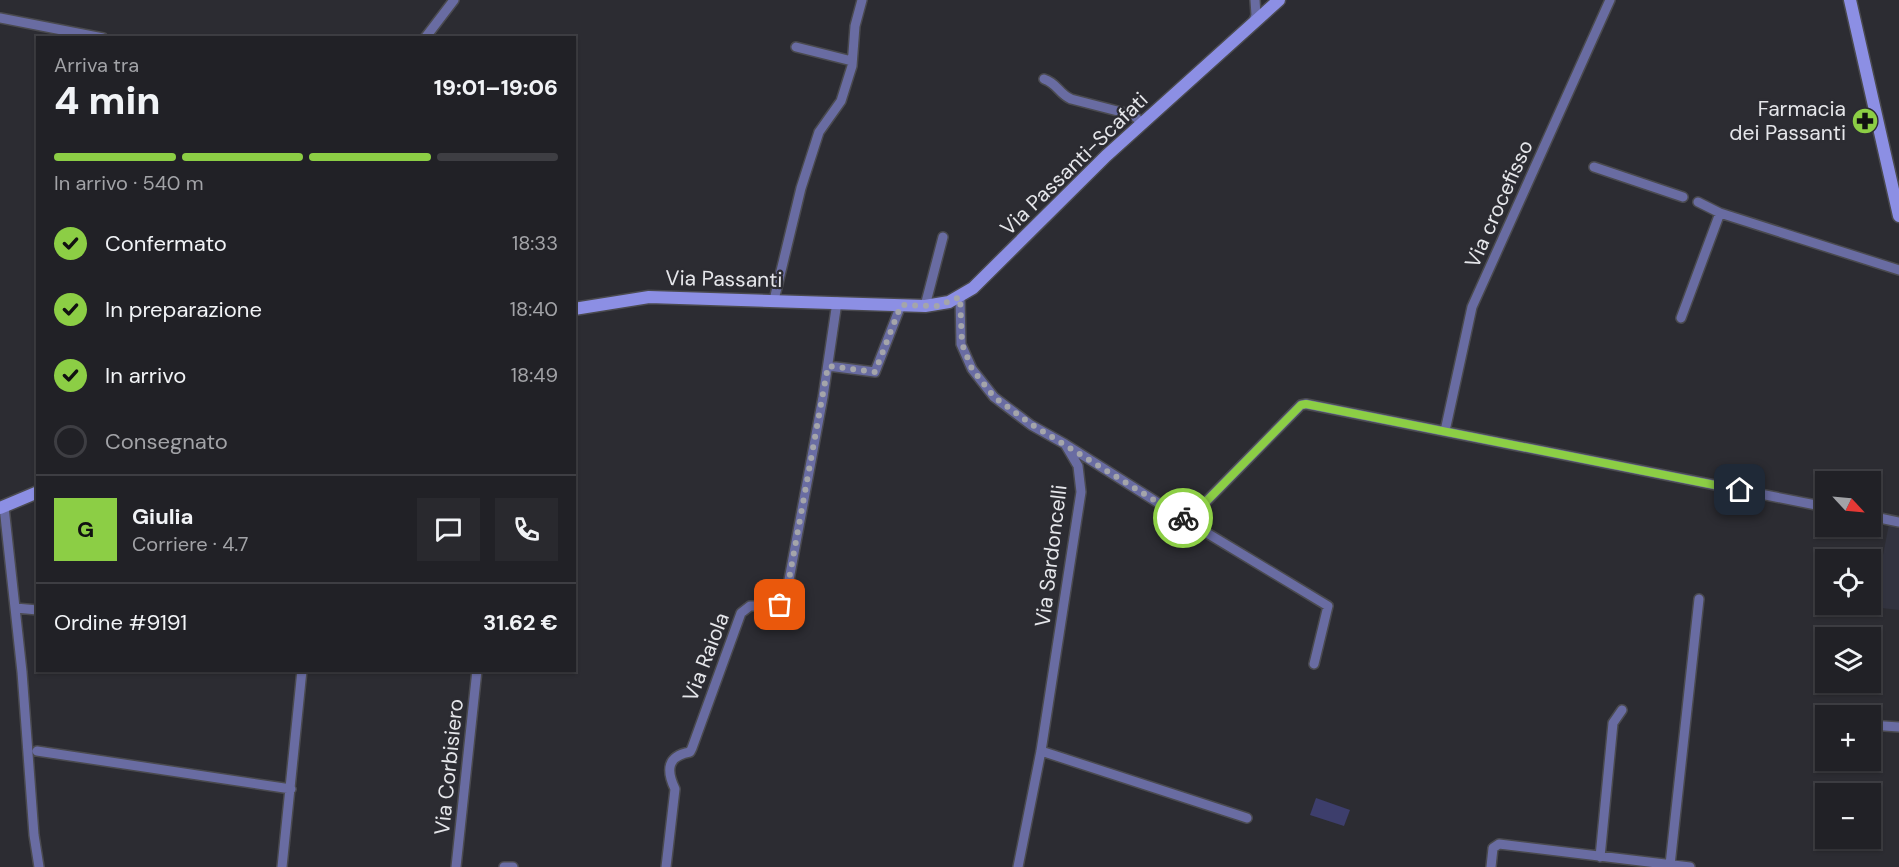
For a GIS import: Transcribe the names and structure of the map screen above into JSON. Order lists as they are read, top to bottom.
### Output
{
  "streets": {
    "street": [
      "Via Passanti-Scafati",
      "Via crocefisso",
      "Via Passanti",
      "Via Sardoncelli",
      "Via Raiola",
      "Via Corbisiero"
    ]
  },
  "crossings": [
    ["Via Passanti-Scafati", "Via Passanti"],
    ["Via Passanti", "Via Raiola"]
  ],
  "places": {
    "pharmacy": ["Farmacia dei Passanti"]
  },
  "north": "bottom right",
  "page": {
    "heading": ["4 min", "Arriva tra", "19:01–19:06"],
    "panel": [
      "Giulia",
      "Corriere · 4.7",
      "Ordine #9191",
      "31.62 €"
    ],
    "bar": "In arrivo · 540 m",
    "list": [
      ["Confermato", "18:33"],
      ["In preparazione", "18:40"],
      ["In arrivo", "18:49"],
      "Consegnato"
    ],
    "map_buttons": ["+", "−"],
    "round": "G"
  }
}
